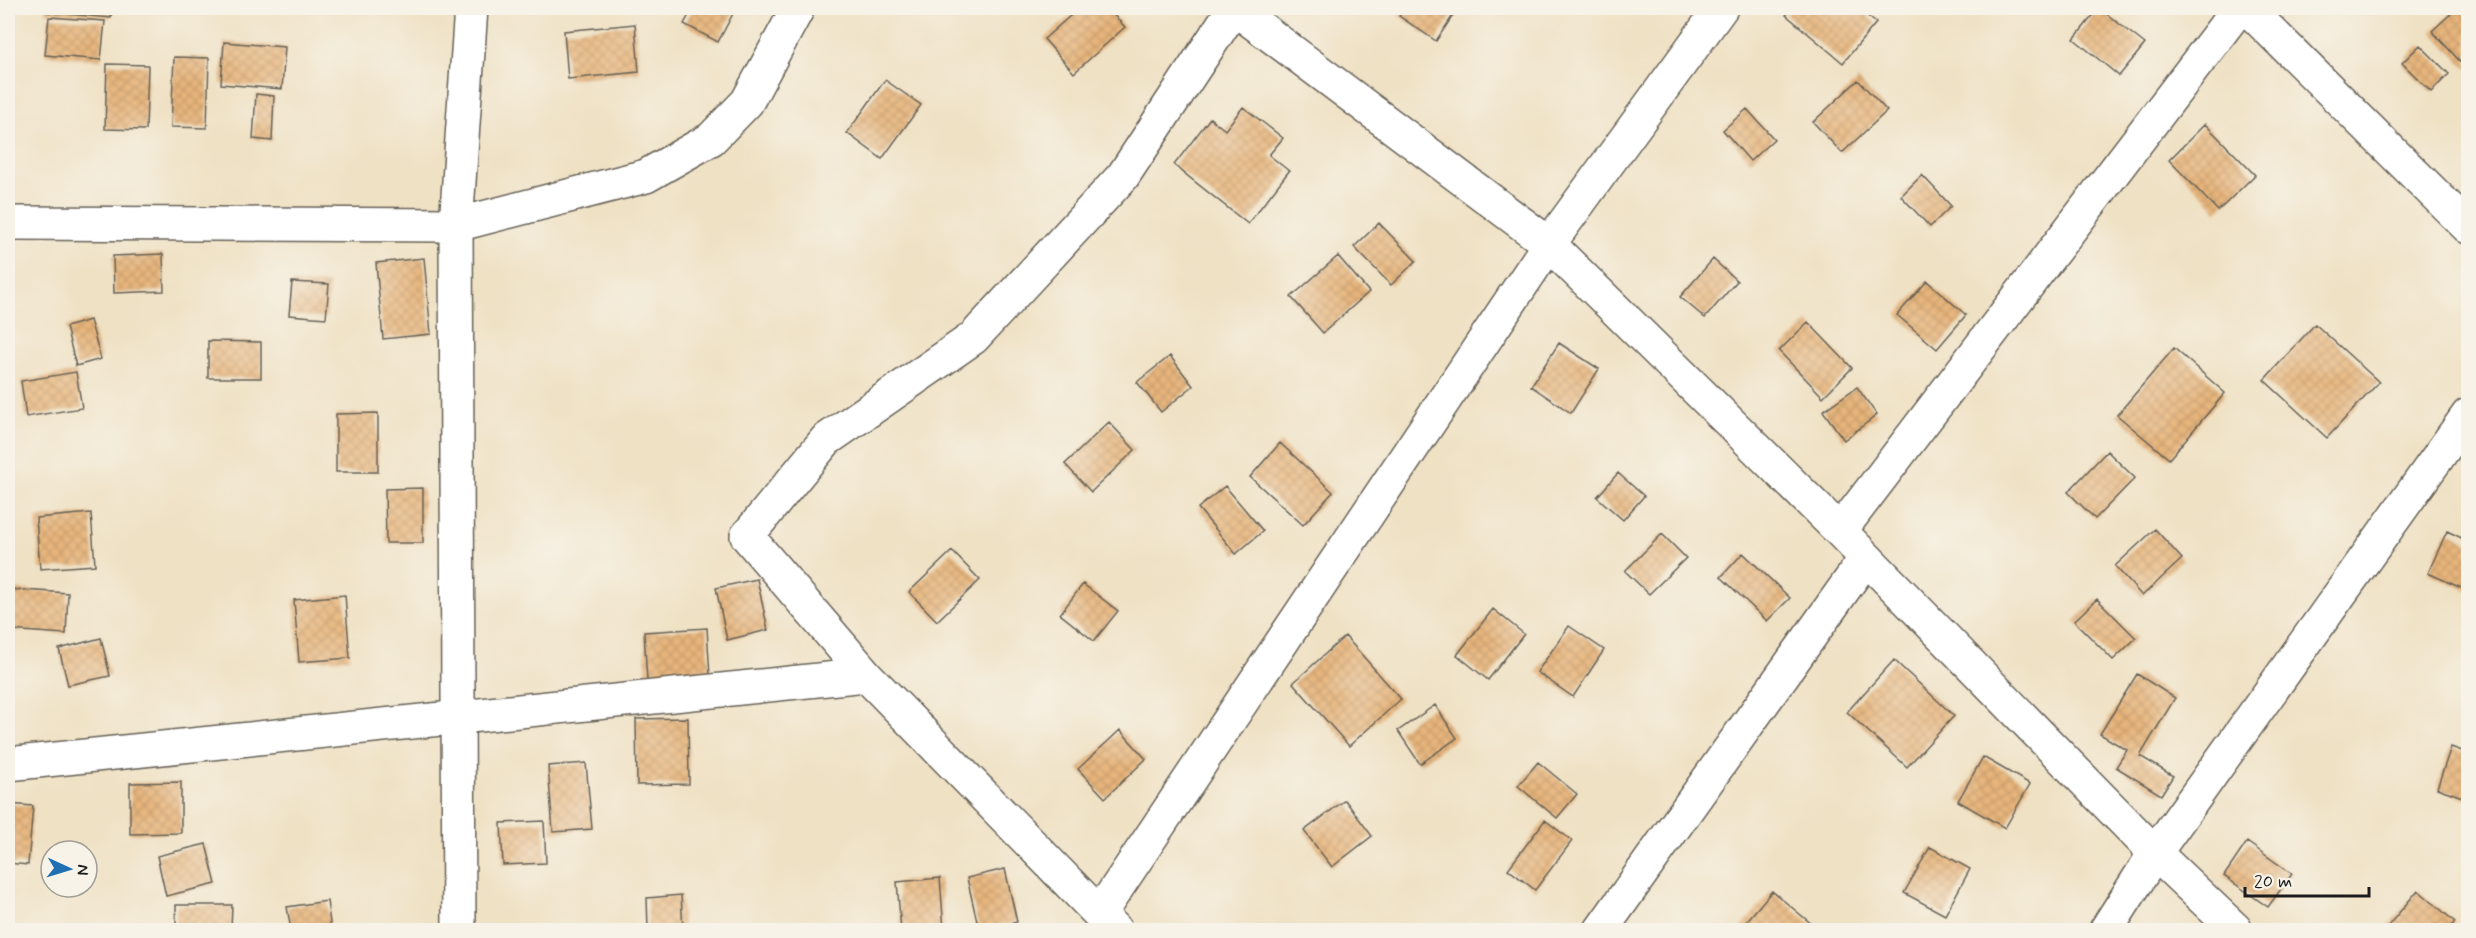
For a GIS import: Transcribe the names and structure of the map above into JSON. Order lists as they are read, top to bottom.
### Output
{
  "scale_bar": "20 m",
  "north": "right"
}
